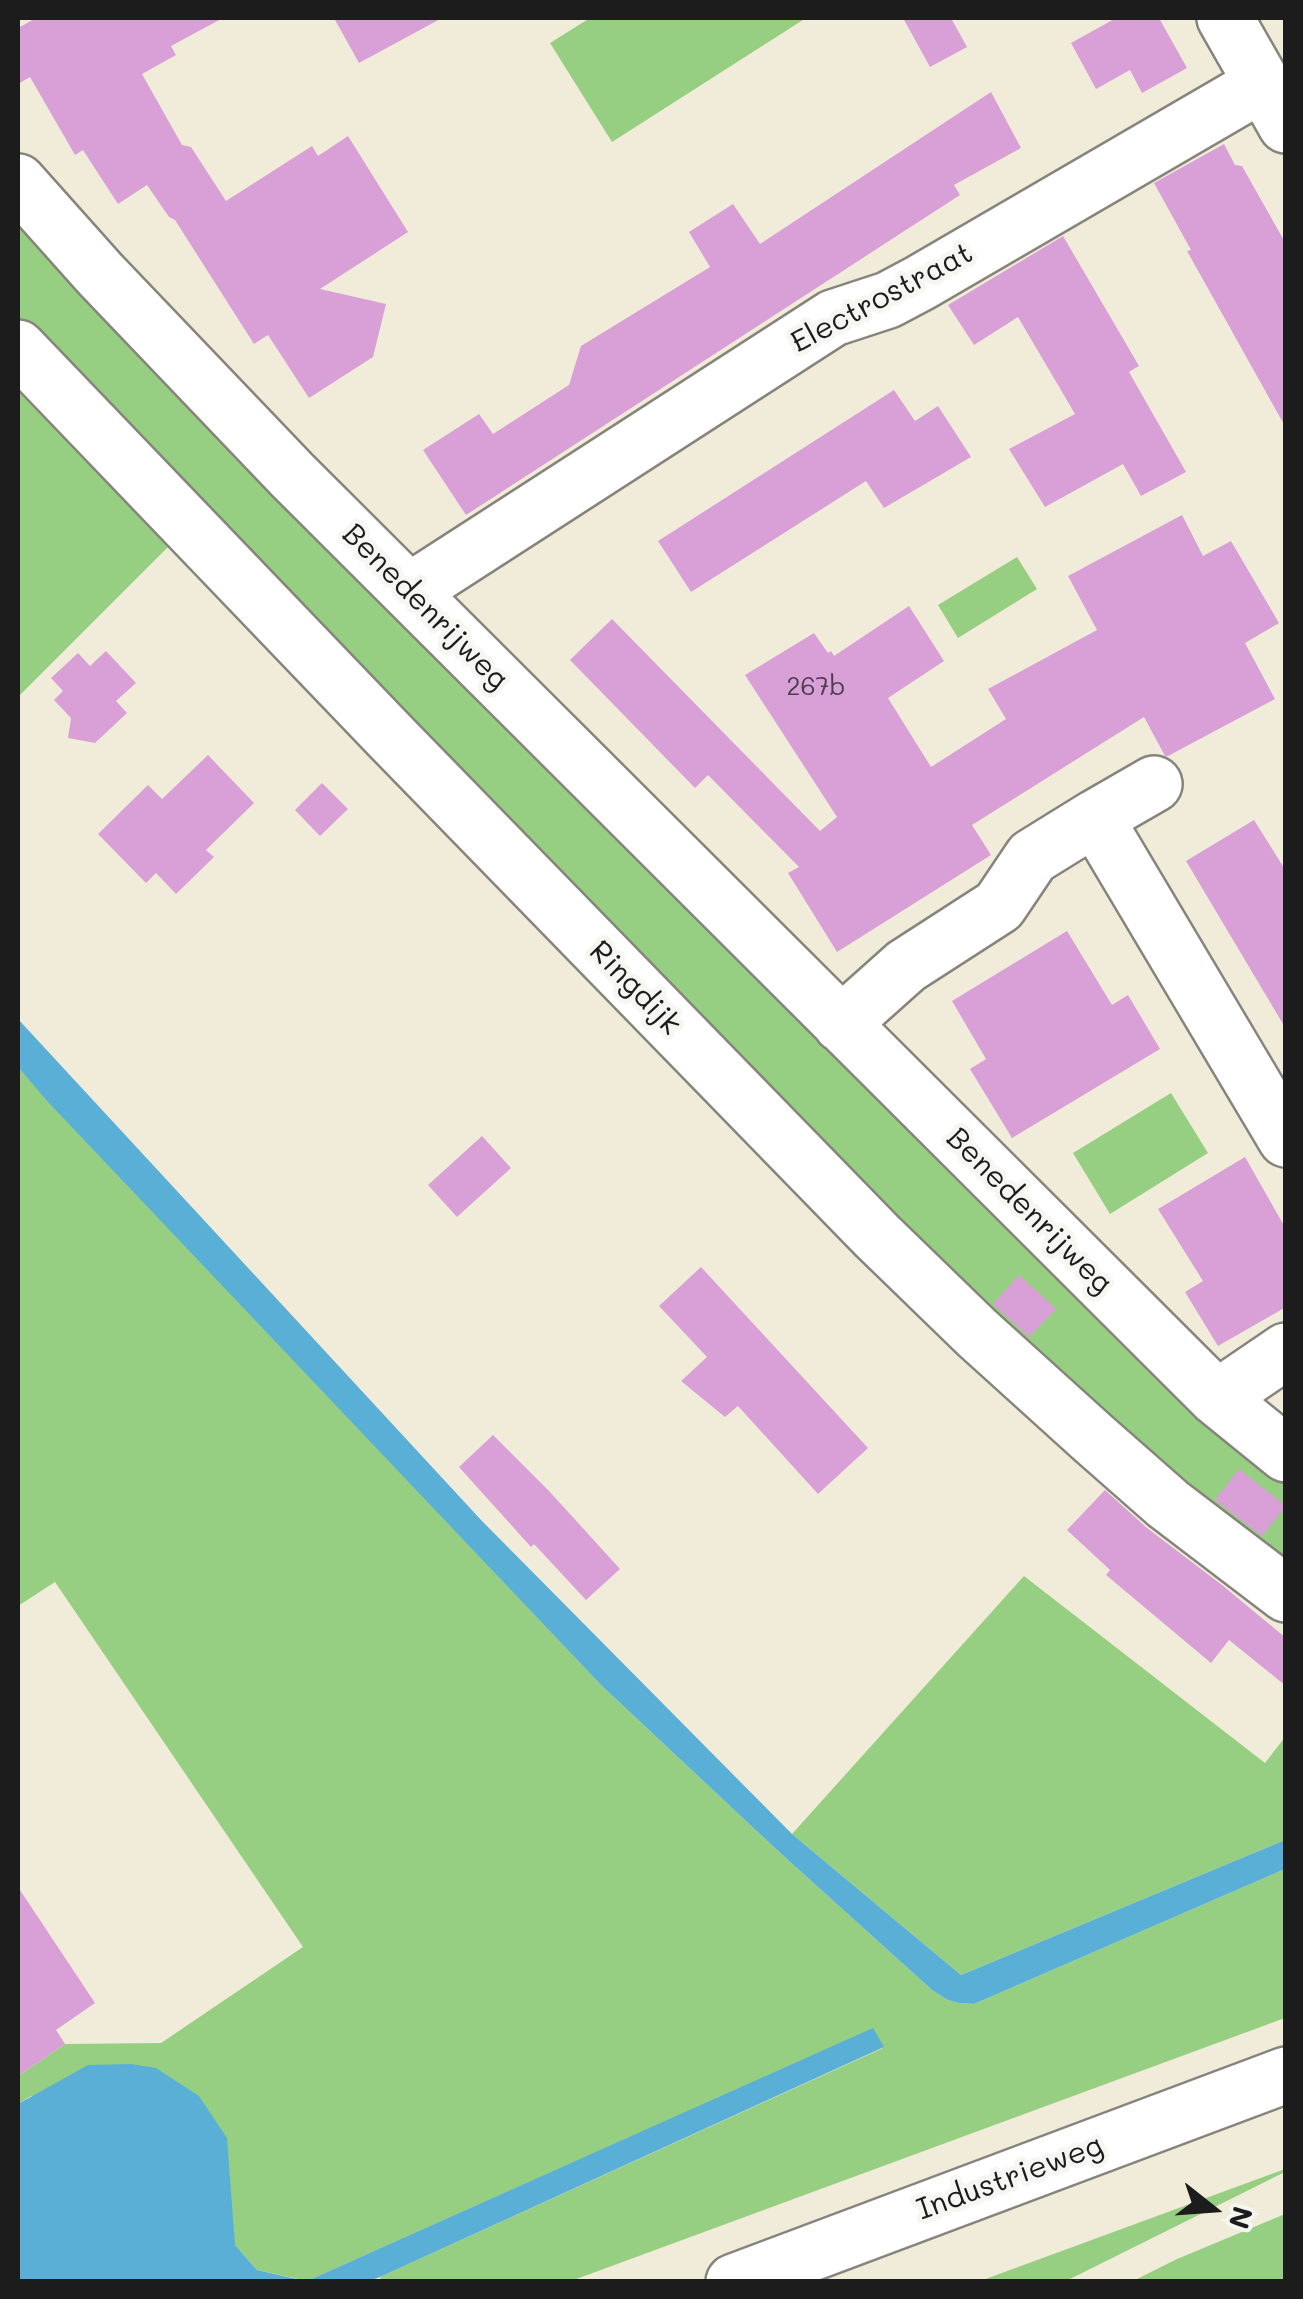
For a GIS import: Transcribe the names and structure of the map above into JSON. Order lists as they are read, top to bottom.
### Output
{
  "streets": {
    "street": [
      "Electrostraat",
      "Benedenrijweg",
      "Ringdijk",
      "Industrieweg"
    ]
  },
  "crossings": [
    ["Electrostraat", "Benedenrijweg"]
  ],
  "house_numbers": ["267b"],
  "north": "right"
}
